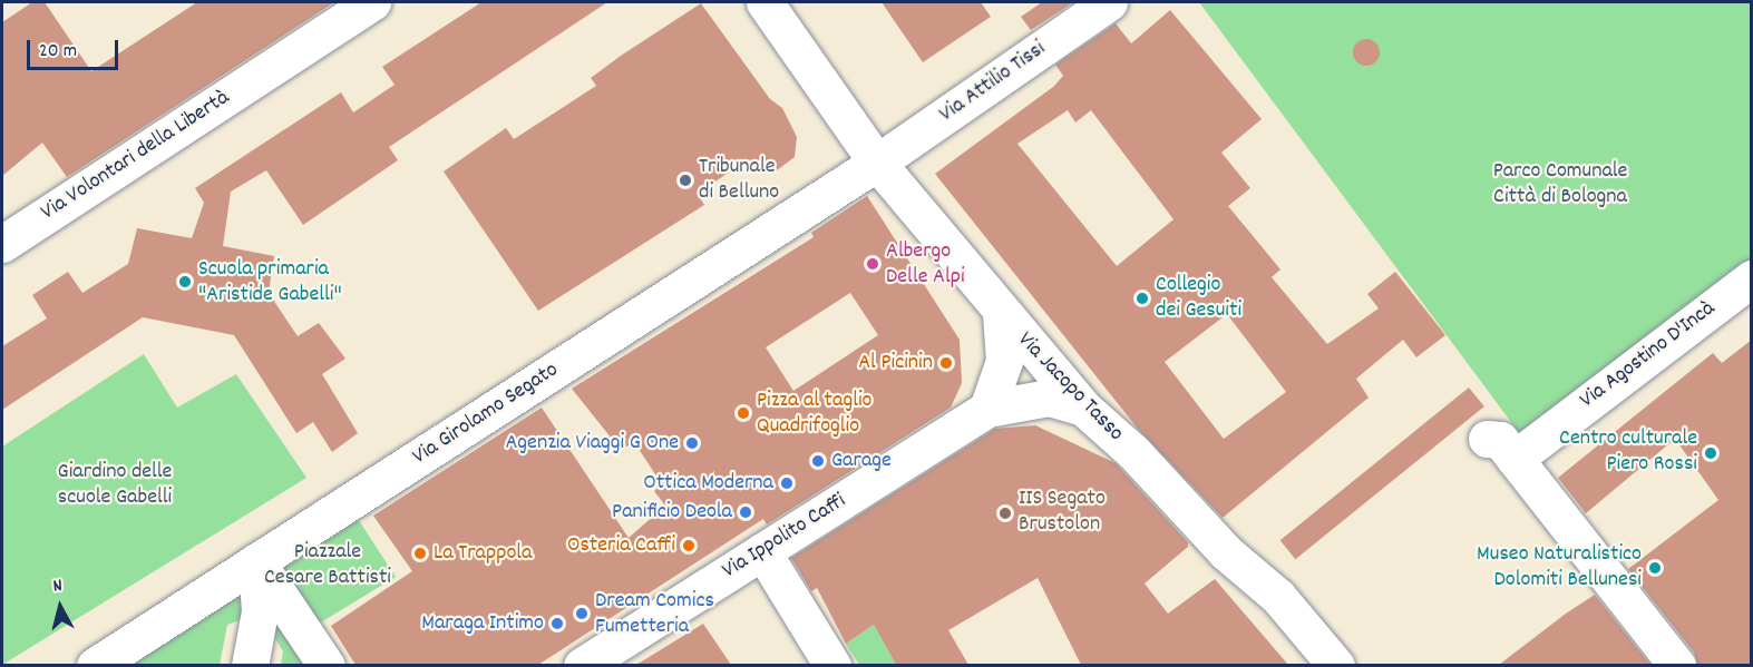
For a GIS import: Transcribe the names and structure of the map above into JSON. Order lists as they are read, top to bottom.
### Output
{
  "streets": {
    "street": [
      "Via Attilio Tissi",
      "Via Volontari della Libertà",
      "Via Agostino D'Incà",
      "Via Jacopo Tasso",
      "Via Girolamo Segato",
      "Via Ippolito Caffi"
    ]
  },
  "crossings": [
    ["Via Attilio Tissi", "Via Jacopo Tasso"],
    ["Via Attilio Tissi", "Via Girolamo Segato"],
    ["Via Jacopo Tasso", "Via Girolamo Segato"],
    ["Via Jacopo Tasso", "Via Ippolito Caffi"]
  ],
  "parks": ["Parco Comunale Città di Bologna", "Giardino delle scuole Gabelli", "Piazzale Cesare Battisti"],
  "places": [
    "Tribunale di Belluno",
    "Albergo Delle Alpi",
    "Scuola primaria \"Aristide Gabelli\"",
    "Collegio dei Gesuiti",
    "Al Picinin",
    "Pizza al taglio Quadrifoglio",
    "Agenzia Viaggi G One",
    "Centro culturale Piero Rossi",
    "Garage",
    "Ottica Moderna",
    "Panificio Deola",
    "IIS Segato Brustolon",
    "Osteria Caffi",
    "La Trappola",
    "Museo Naturalistico Dolomiti Bellunesi",
    "Dream Comics Fumetteria",
    "Maraga Intimo"
  ],
  "scale_bar": "20 m",
  "north": "top"
}
